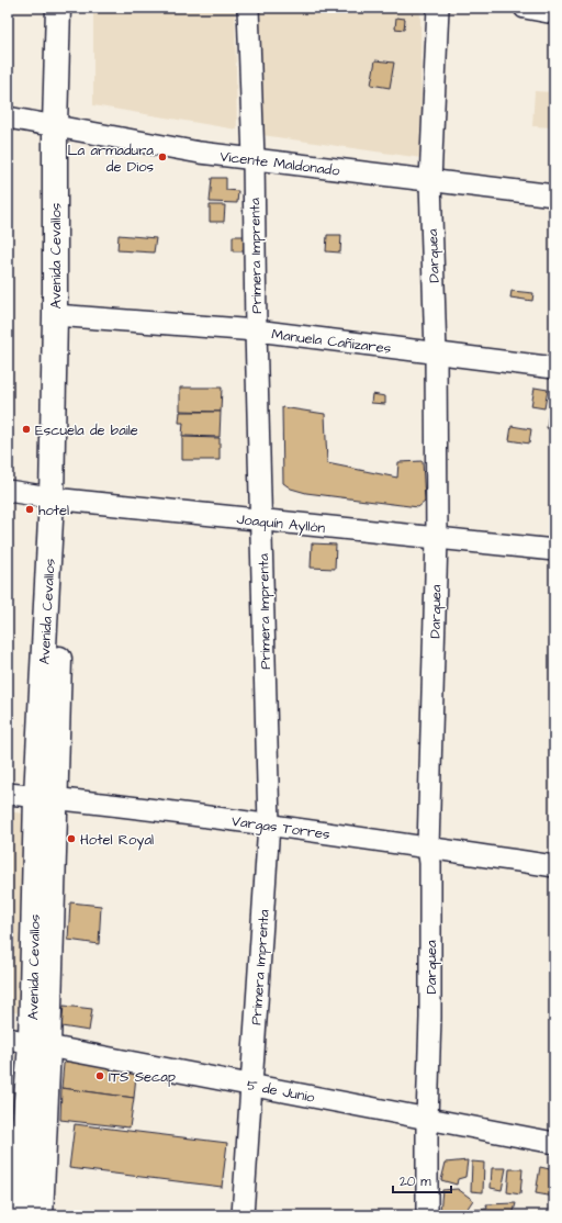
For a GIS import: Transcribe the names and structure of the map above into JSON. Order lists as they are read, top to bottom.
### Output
{
  "streets": {
    "main road": ["Avenida Cevallos"],
    "street": [
      "Vicente Maldonado",
      "Primera Imprenta",
      "Darquea",
      "Manuela Cañizares",
      "Joaquín Ayllón",
      "Vargas Torres",
      "5 de Junio"
    ]
  },
  "crossings": [
    ["Vicente Maldonado", "Avenida Cevallos"],
    ["Vicente Maldonado", "Primera Imprenta"],
    ["Vicente Maldonado", "Darquea"],
    ["Avenida Cevallos", "Manuela Cañizares"],
    ["Avenida Cevallos", "Joaquín Ayllón"],
    ["Avenida Cevallos", "Vargas Torres"],
    ["Avenida Cevallos", "5 de Junio"],
    ["Primera Imprenta", "Manuela Cañizares"],
    ["Primera Imprenta", "Joaquín Ayllón"],
    ["Primera Imprenta", "Vargas Torres"],
    ["Primera Imprenta", "5 de Junio"],
    ["Darquea", "Manuela Cañizares"],
    ["Darquea", "Joaquín Ayllón"],
    ["Darquea", "Vargas Torres"],
    ["Darquea", "5 de Junio"]
  ],
  "places": [
    "La armadura de Dios",
    "Escuela de baile",
    "hotel",
    "Hotel Royal",
    "ITS Secap"
  ],
  "scale_bar": "20 m"
}
